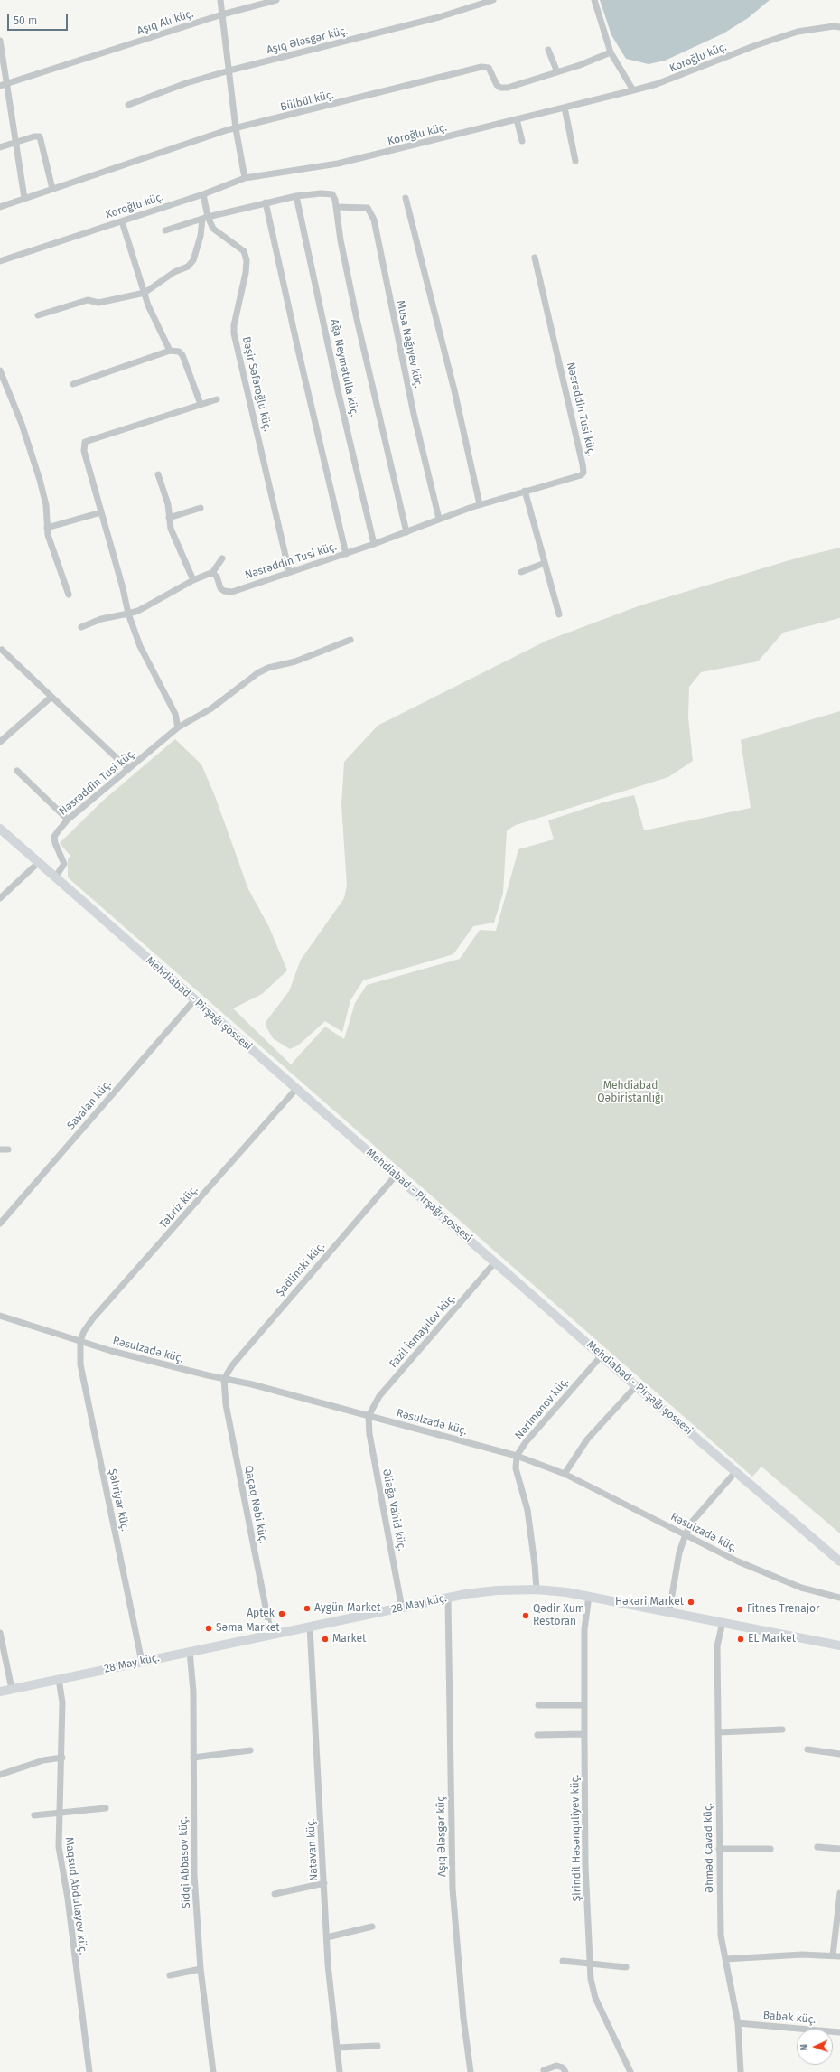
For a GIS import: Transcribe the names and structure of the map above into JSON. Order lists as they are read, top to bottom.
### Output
{
  "streets": {
    "main road": ["Mehdiabad - Pirşağı şossesi", "28 May küç."],
    "street": [
      "Aşıq Alı küç.",
      "Aşıq Ələsgər küç.",
      "Koroğlu küç.",
      "Bülbül küç.",
      "Musa Nağıyev küç.",
      "Ağa Neymətulla küç.",
      "Bəşir Səfəroğlu küç.",
      "Nəsrəddin Tusi küç.",
      "Savalan küç.",
      "Təbriz küç.",
      "Şadlinski küç.",
      "Fazil İsmayılov küç.",
      "Rəsulzadə küç.",
      "Nərimanov küç.",
      "Şəhriyar küç.",
      "Qaçaq Nəbi küç.",
      "Əliağa Vahid küç.",
      "Şirindil Həsənquliyev küç.",
      "Əhməd Cavad küç.",
      "Natəvan küç.",
      "Sidqi Abbasov küç.",
      "Maqsud Abdullayev küç.",
      "Babək küç."
    ]
  },
  "crossings": [
    ["Aşıq Ələsgər küç.", "28 May küç."],
    ["Koroğlu küç.", "Bəşir Səfəroğlu küç."],
    ["Musa Nağıyev küç.", "Nəsrəddin Tusi küç."],
    ["Ağa Neymətulla küç.", "Nəsrəddin Tusi küç."],
    ["Bəşir Səfəroğlu küç.", "Nəsrəddin Tusi küç."],
    ["Nəsrəddin Tusi küç.", "Mehdiabad - Pirşağı şossesi"],
    ["Mehdiabad - Pirşağı şossesi", "Savalan küç."],
    ["Mehdiabad - Pirşağı şossesi", "Təbriz küç."],
    ["Mehdiabad - Pirşağı şossesi", "Şadlinski küç."],
    ["Mehdiabad - Pirşağı şossesi", "Fazil İsmayılov küç."],
    ["Mehdiabad - Pirşağı şossesi", "Nərimanov küç."],
    ["Təbriz küç.", "Rəsulzadə küç."],
    ["Təbriz küç.", "Şəhriyar küç."],
    ["Şadlinski küç.", "Rəsulzadə küç."],
    ["Şadlinski küç.", "Qaçaq Nəbi küç."],
    ["Fazil İsmayılov küç.", "Rəsulzadə küç."],
    ["Fazil İsmayılov küç.", "Əliağa Vahid küç."],
    ["Rəsulzadə küç.", "Nərimanov küç."],
    ["Rəsulzadə küç.", "Şəhriyar küç."],
    ["Rəsulzadə küç.", "Qaçaq Nəbi küç."],
    ["Rəsulzadə küç.", "Əliağa Vahid küç."],
    ["Nərimanov küç.", "28 May küç."],
    ["Şəhriyar küç.", "28 May küç."],
    ["Qaçaq Nəbi küç.", "28 May küç."],
    ["Əliağa Vahid küç.", "28 May küç."],
    ["28 May küç.", "Şirindil Həsənquliyev küç."],
    ["28 May küç.", "Əhməd Cavad küç."],
    ["28 May küç.", "Natəvan küç."],
    ["28 May küç.", "Sidqi Abbasov küç."],
    ["28 May küç.", "Maqsud Abdullayev küç."],
    ["Əhməd Cavad küç.", "Babək küç."]
  ],
  "parks": ["Mehdiabad Qəbiristanlığı"],
  "places": [
    "Həkəri Market",
    "Aygün Market",
    "Fitnes Trenajor",
    "Aptek",
    "Qədir Xum Restoran",
    "Səma Market",
    "Market",
    "EL Market"
  ],
  "scale_bar": "50 m",
  "north": "left"
}
